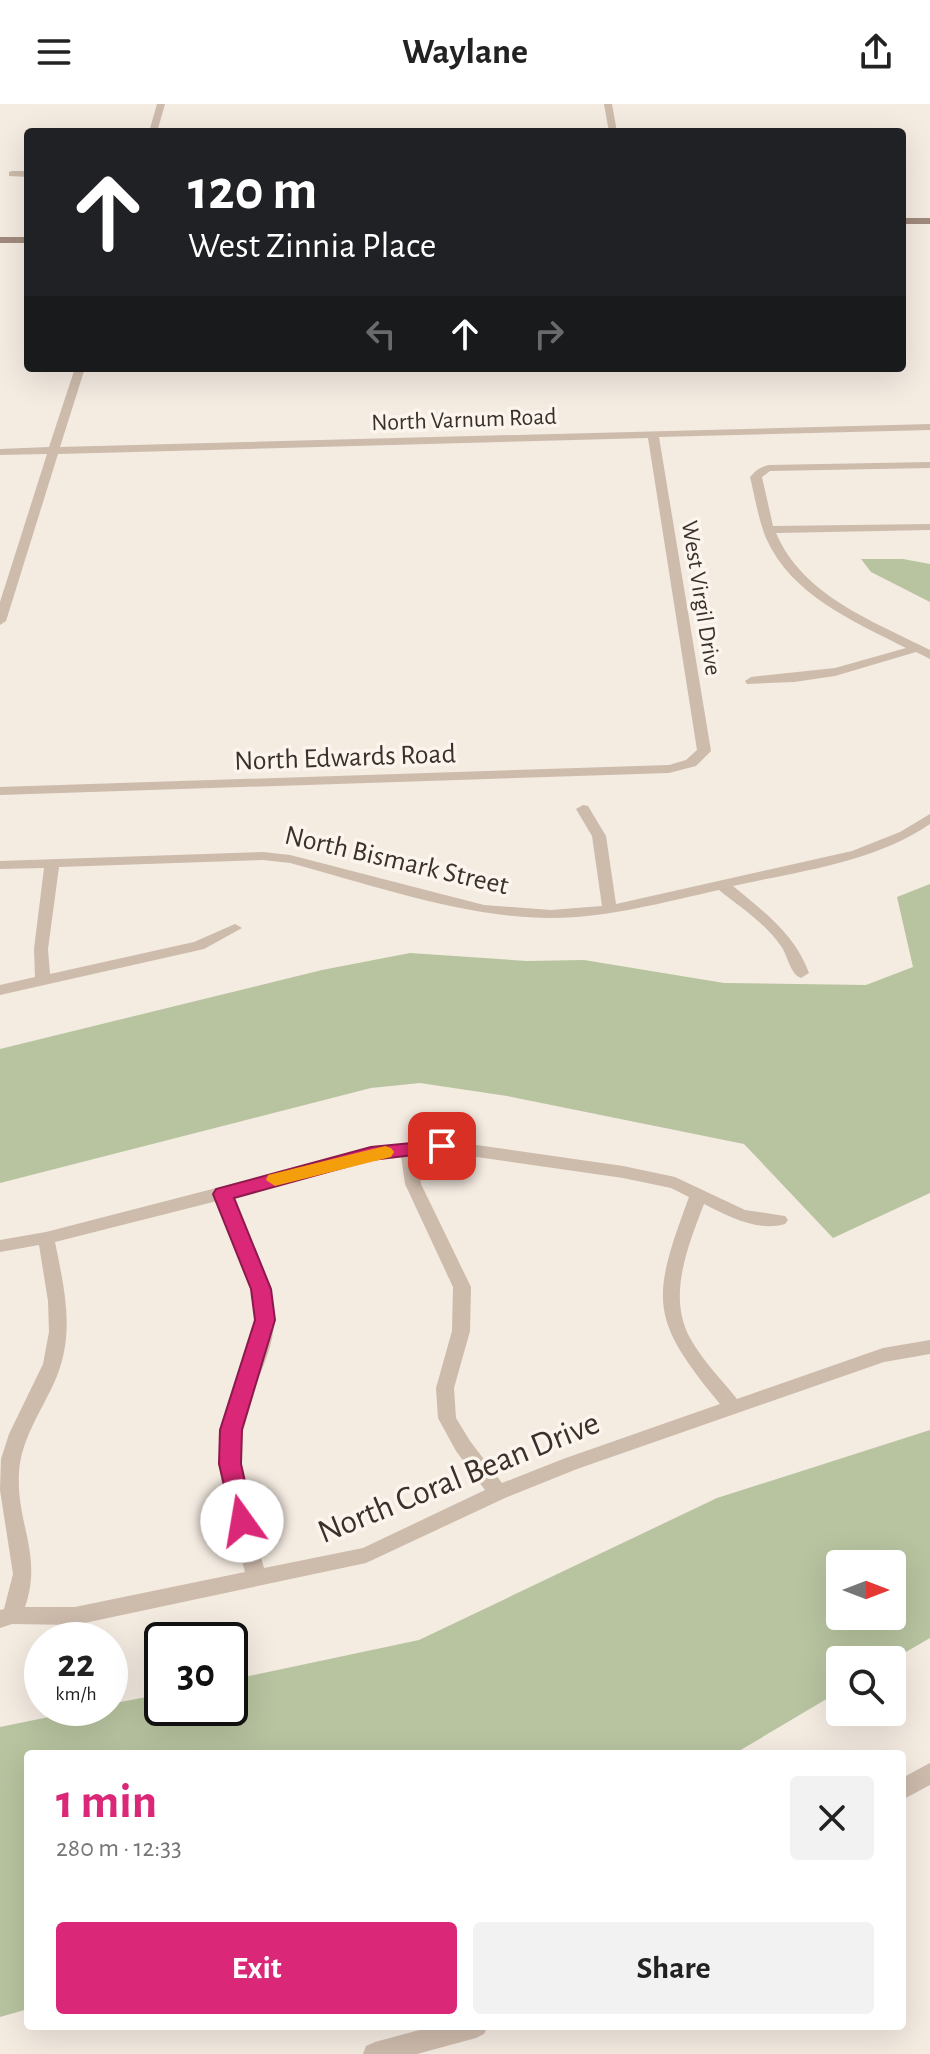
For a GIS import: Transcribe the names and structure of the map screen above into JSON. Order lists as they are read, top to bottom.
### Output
{
  "streets": {
    "street": [
      "North Varnum Road",
      "West Virgil Drive",
      "North Edwards Road",
      "North Bismark Street",
      "North Coral Bean Drive"
    ]
  },
  "crossings": [
    ["North Varnum Road", "West Virgil Drive"],
    ["West Virgil Drive", "North Edwards Road"]
  ],
  "north": "right",
  "page": {
    "header": "Waylane",
    "turn": ["120 m", "West Zinnia Place"],
    "speed": "22 km/h",
    "limit": "30",
    "heading": ["1 min", "280 m · 12:33"],
    "buttons": ["Exit", "Share"]
  }
}
